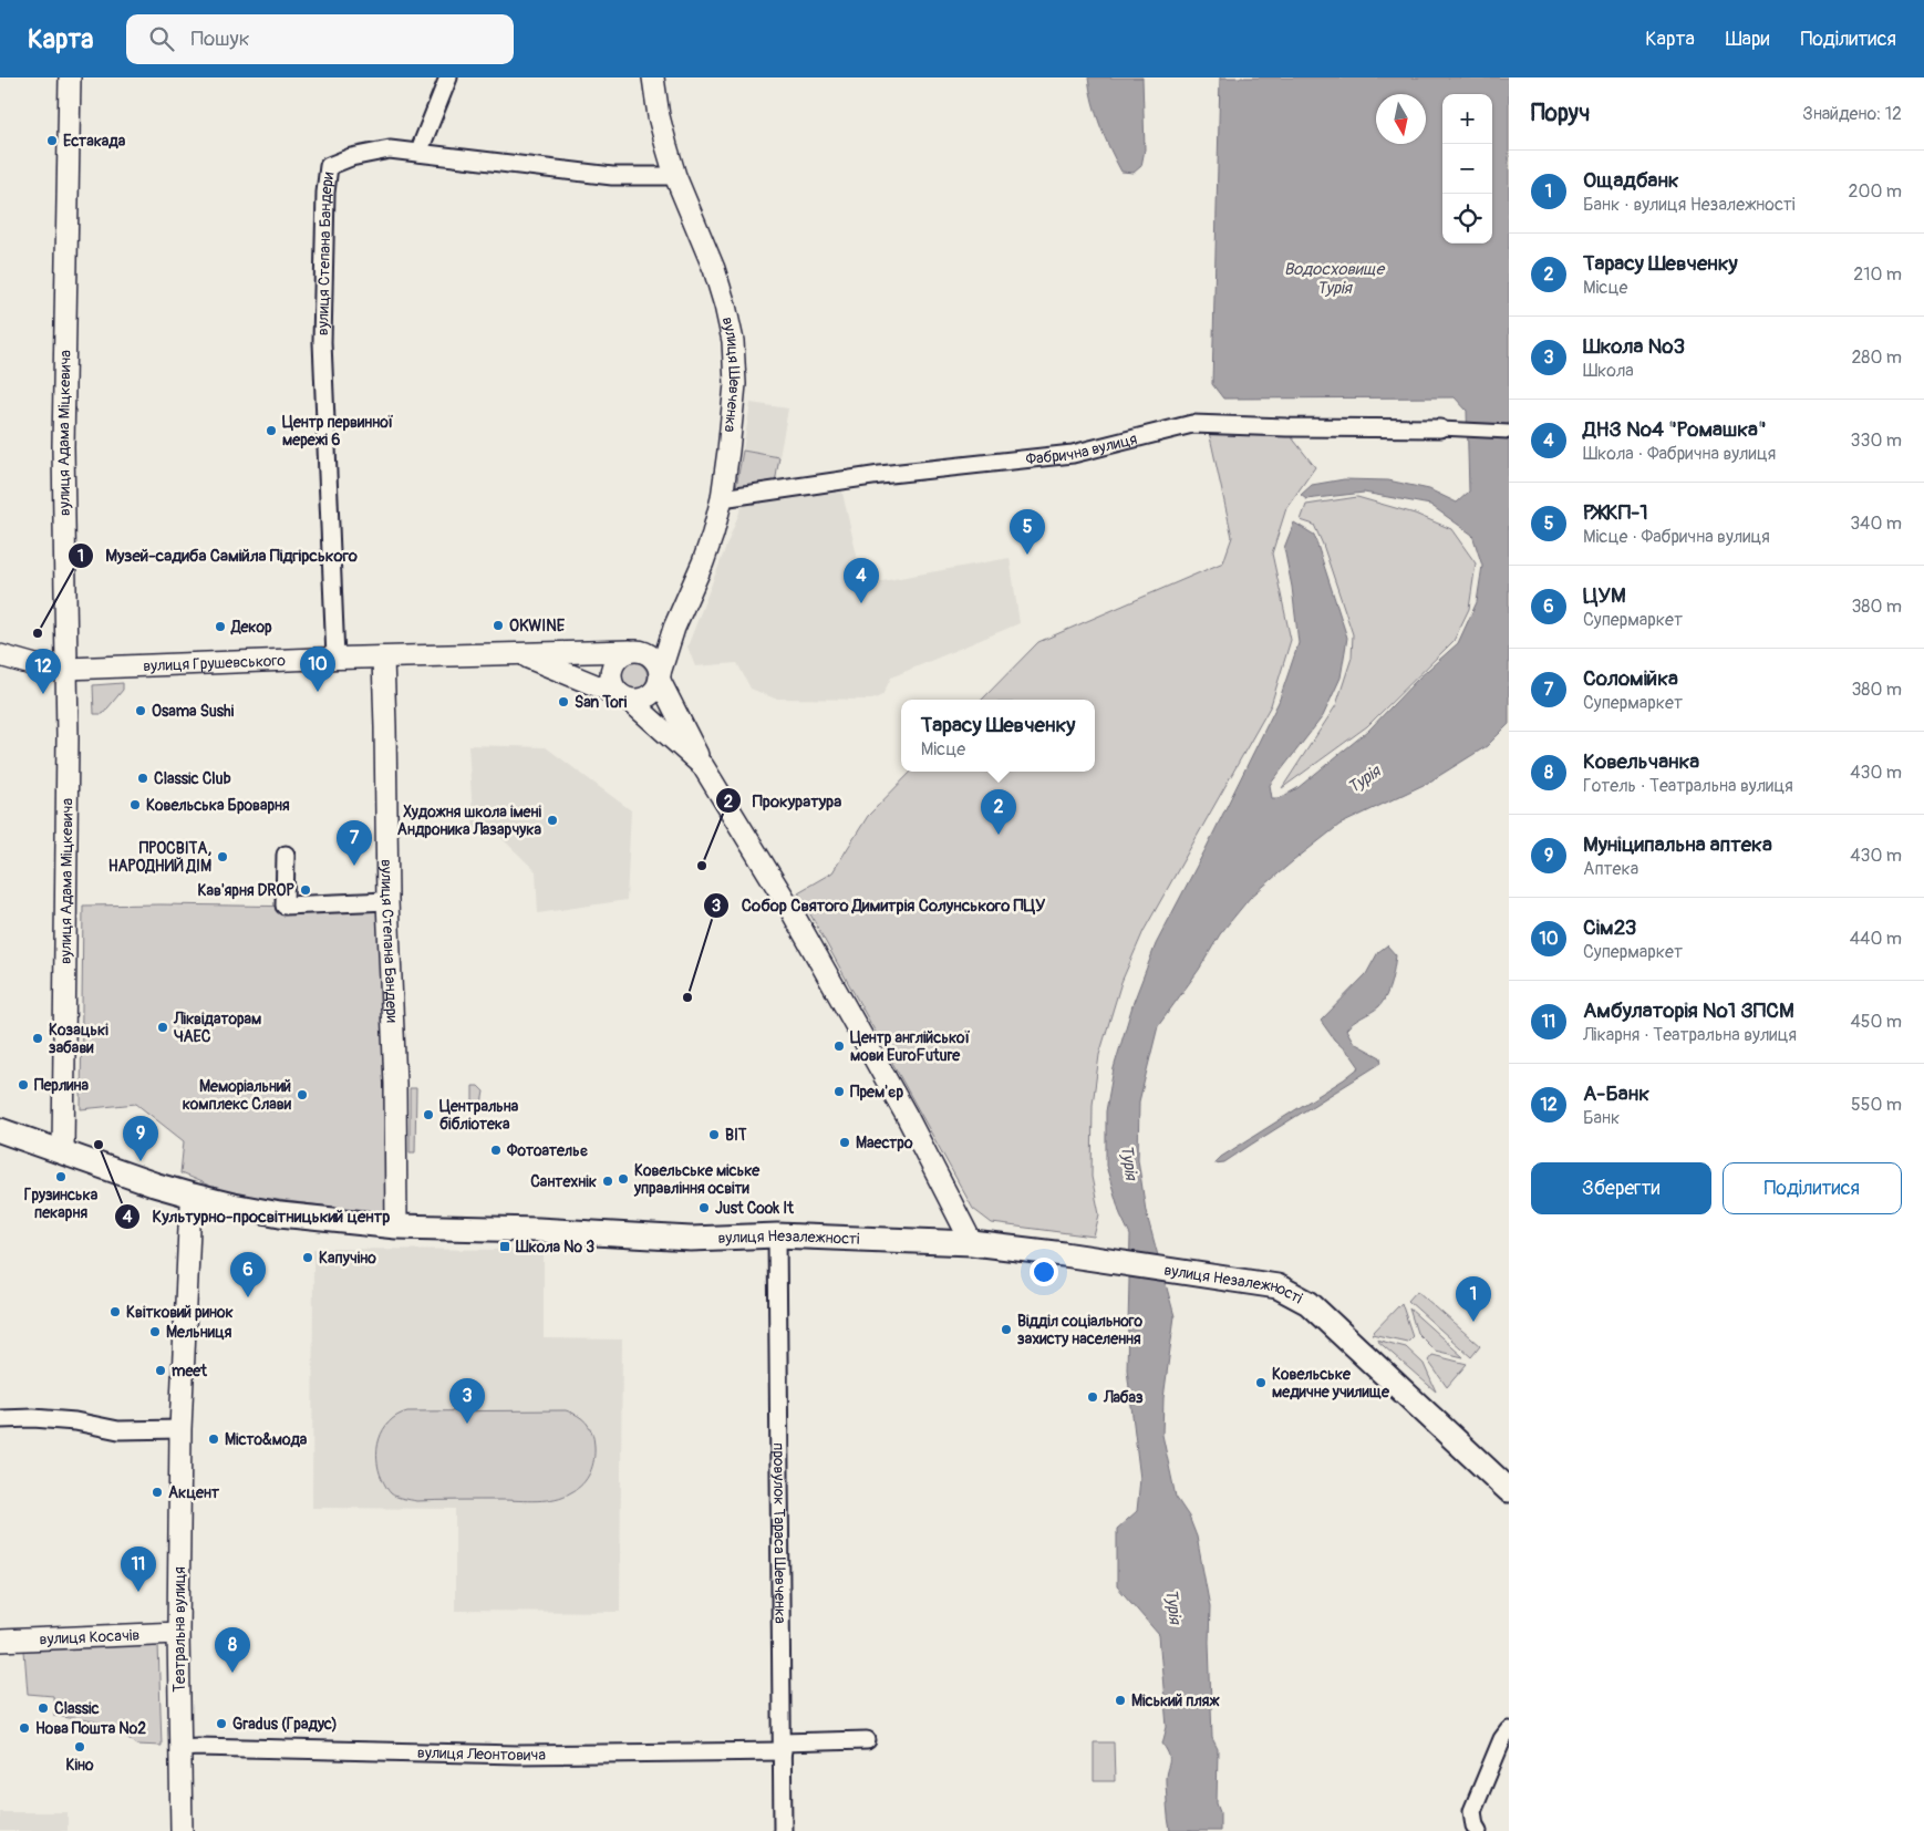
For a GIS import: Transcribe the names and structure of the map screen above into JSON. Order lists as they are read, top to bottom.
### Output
{
  "streets": {
    "main road": ["вулиця Незалежності"],
    "street": [
      "вулиця Степана Бандери",
      "вулиця Шевченка",
      "вулиця Адама Міцкевича",
      "Фабрична вулиця",
      "вулиця Грушевського",
      "провулок Тараса Шевченка",
      "Театральна вулиця",
      "вулиця Косачів",
      "вулиця Леонтовича"
    ]
  },
  "crossings": [
    ["вулиця Степана Бандери", "вулиця Шевченка"],
    ["вулиця Степана Бандери", "вулиця Грушевського"],
    ["вулиця Степана Бандери", "вулиця Незалежності"],
    ["вулиця Шевченка", "Фабрична вулиця"],
    ["вулиця Шевченка", "вулиця Грушевського"],
    ["вулиця Адама Міцкевича", "вулиця Грушевського"],
    ["вулиця Адама Міцкевича", "вулиця Незалежності"],
    ["вулиця Незалежності", "провулок Тараса Шевченка"],
    ["вулиця Незалежності", "Театральна вулиця"],
    ["провулок Тараса Шевченка", "вулиця Леонтовича"],
    ["Театральна вулиця", "вулиця Косачів"],
    ["Театральна вулиця", "вулиця Леонтовича"]
  ],
  "water": ["Водосховище Турія", "Турія"],
  "places": {
    "other": [
      "Естакада",
      "Центр первинної мережі 6",
      "OKWINE",
      "Декор",
      "Музей-садиба Самійла Підгірського",
      "San Tori",
      "Osama Sushi",
      "Classic Club",
      "Ковельська Броварня",
      "Художня школа імені Андроника Лазарчука",
      "ПРОСВІТА, НАРОДНИЙ ДІМ",
      "Прокуратура",
      "Кав'ярня DROP",
      "Собор Святого Димитрія Солунського ПЦУ",
      "Ліквідаторам ЧАЕС",
      "Козацькі забави",
      "Центр англійської мови EuroFuture",
      "Перлина",
      "Прем'єр",
      "Меморіальний комплекс Слави",
      "Центральна бібліотека",
      "ВІТ",
      "Маестро",
      "Культурно-просвітницький центр",
      "Фотоательє",
      "Грузинська пекарня",
      "Ковельське міське управління освіти",
      "Сантехнік",
      "Just Cook It",
      "Капучіно",
      "Квітковий ринок",
      "Відділ соціального захисту населення",
      "Мельниця",
      "meet",
      "Ковельське медичне училище",
      "Лабаз",
      "Місто&мода",
      "Акцент",
      "Міський пляж",
      "Classic",
      "Gradus (Градус)",
      "Нова Пошта №2",
      "Кіно"
    ],
    "transit": ["Школа № 3"]
  },
  "north": "bottom",
  "page": {
    "header": "Карта",
    "search": "Пошук",
    "nav": ["Карта", "Шари", "Поділитися"],
    "heading": ["Поруч", "Знайдено: 12"],
    "map_buttons": ["+", "−"],
    "list": [
      {
        "mark": "1",
        "name": "Ощадбанк",
        "note": "Банк · вулиця Незалежності",
        "value": "200 m"
      },
      {
        "mark": "2",
        "name": "Тарасу Шевченку",
        "note": "Місце",
        "value": "210 m"
      },
      {
        "mark": "3",
        "name": "Школа №3",
        "note": "Школа",
        "value": "280 m"
      },
      {
        "mark": "4",
        "name": "ДНЗ №4 \"Ромашка\"",
        "note": "Школа · Фабрична вулиця",
        "value": "330 m"
      },
      {
        "mark": "5",
        "name": "РЖКП-1",
        "note": "Місце · Фабрична вулиця",
        "value": "340 m"
      },
      {
        "mark": "6",
        "name": "ЦУМ",
        "note": "Супермаркет",
        "value": "380 m"
      },
      {
        "mark": "7",
        "name": "Соломійка",
        "note": "Супермаркет",
        "value": "380 m"
      },
      {
        "mark": "8",
        "name": "Ковельчанка",
        "note": "Готель · Театральна вулиця",
        "value": "430 m"
      },
      {
        "mark": "9",
        "name": "Муніципальна аптека",
        "note": "Аптека",
        "value": "430 m"
      },
      {
        "mark": "10",
        "name": "Сім23",
        "note": "Супермаркет",
        "value": "440 m"
      },
      {
        "mark": "11",
        "name": "Амбулаторія №1 ЗПСМ",
        "note": "Лікарня · Театральна вулиця",
        "value": "450 m"
      },
      {
        "mark": "12",
        "name": "А-Банк",
        "note": "Банк",
        "value": "550 m"
      }
    ],
    "pins": [
      "5",
      "4",
      "10",
      "12",
      "2",
      "7",
      "9",
      "6",
      "1",
      "3",
      "11",
      "8"
    ],
    "popup": ["Тарасу Шевченку", "Місце"],
    "buttons": ["Зберегти", "Поділитися"]
  }
}
